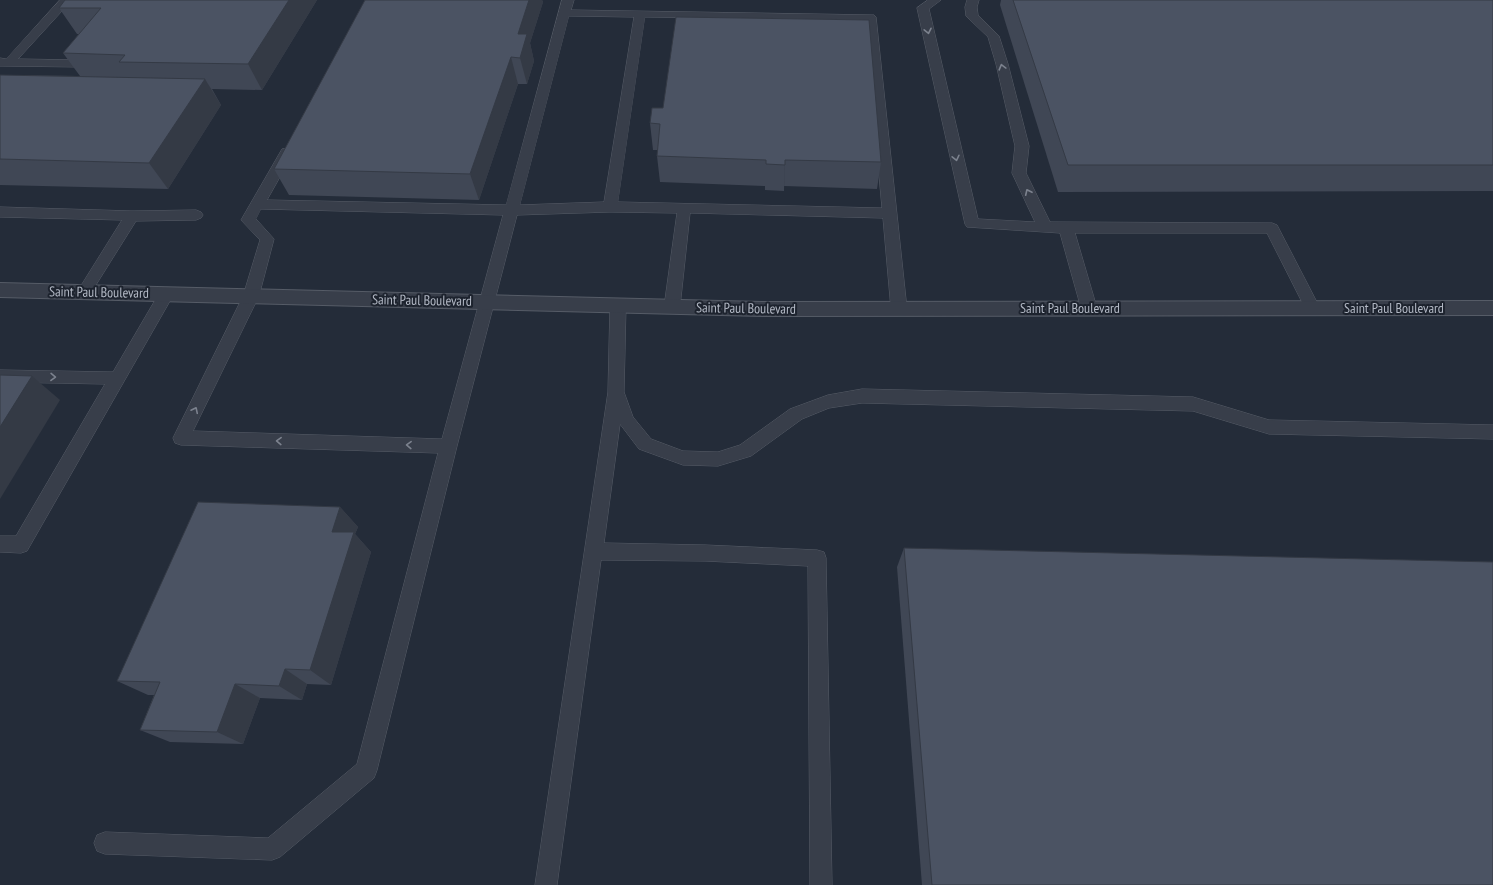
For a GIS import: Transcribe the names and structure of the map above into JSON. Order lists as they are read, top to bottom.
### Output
{
  "streets": {
    "street": ["Saint Paul Boulevard"]
  }
}
